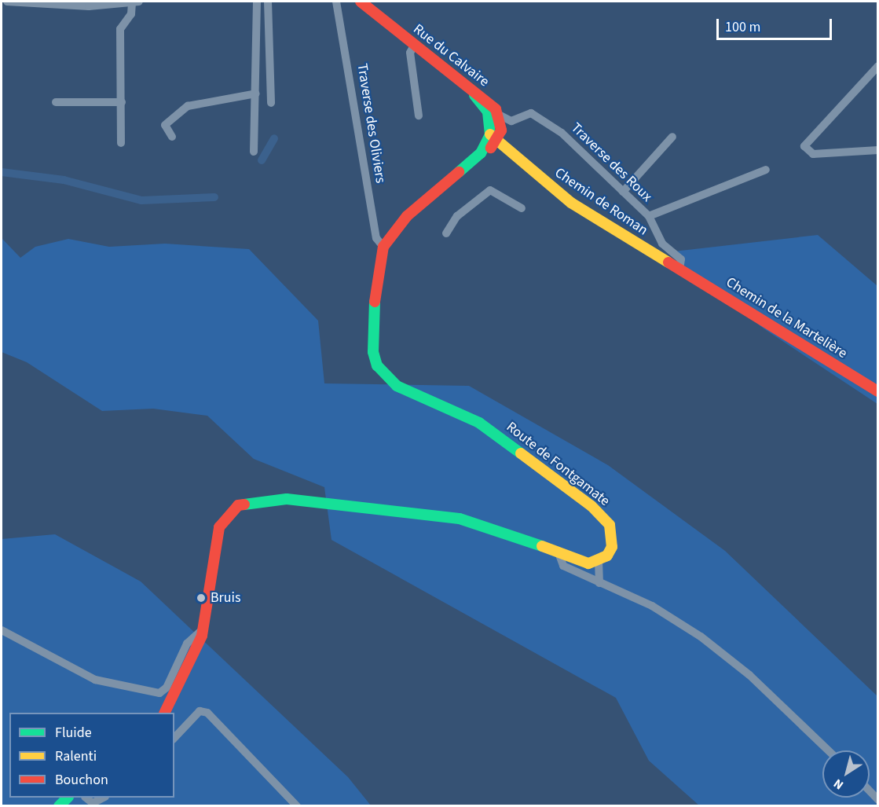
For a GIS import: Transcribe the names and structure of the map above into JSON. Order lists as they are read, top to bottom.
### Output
{
  "streets": {
    "street": [
      "Rue du Calvaire",
      "Traverse des Oliviers",
      "Traverse des Roux",
      "Chemin de Roman",
      "Chemin de la Martelière",
      "Route de Fontgamate"
    ]
  },
  "crossings": [
    ["Rue du Calvaire", "Traverse des Roux"],
    ["Traverse des Oliviers", "Route de Fontgamate"],
    ["Traverse des Roux", "Chemin de Roman"],
    ["Traverse des Roux", "Chemin de la Martelière"],
    ["Chemin de Roman", "Chemin de la Martelière"],
    ["Chemin de Roman", "Route de Fontgamate"]
  ],
  "places": ["Bruis"],
  "legend": ["Fluide", "Ralenti", "Bouchon"],
  "scale_bar": "100 m",
  "north": "bottom left"
}
